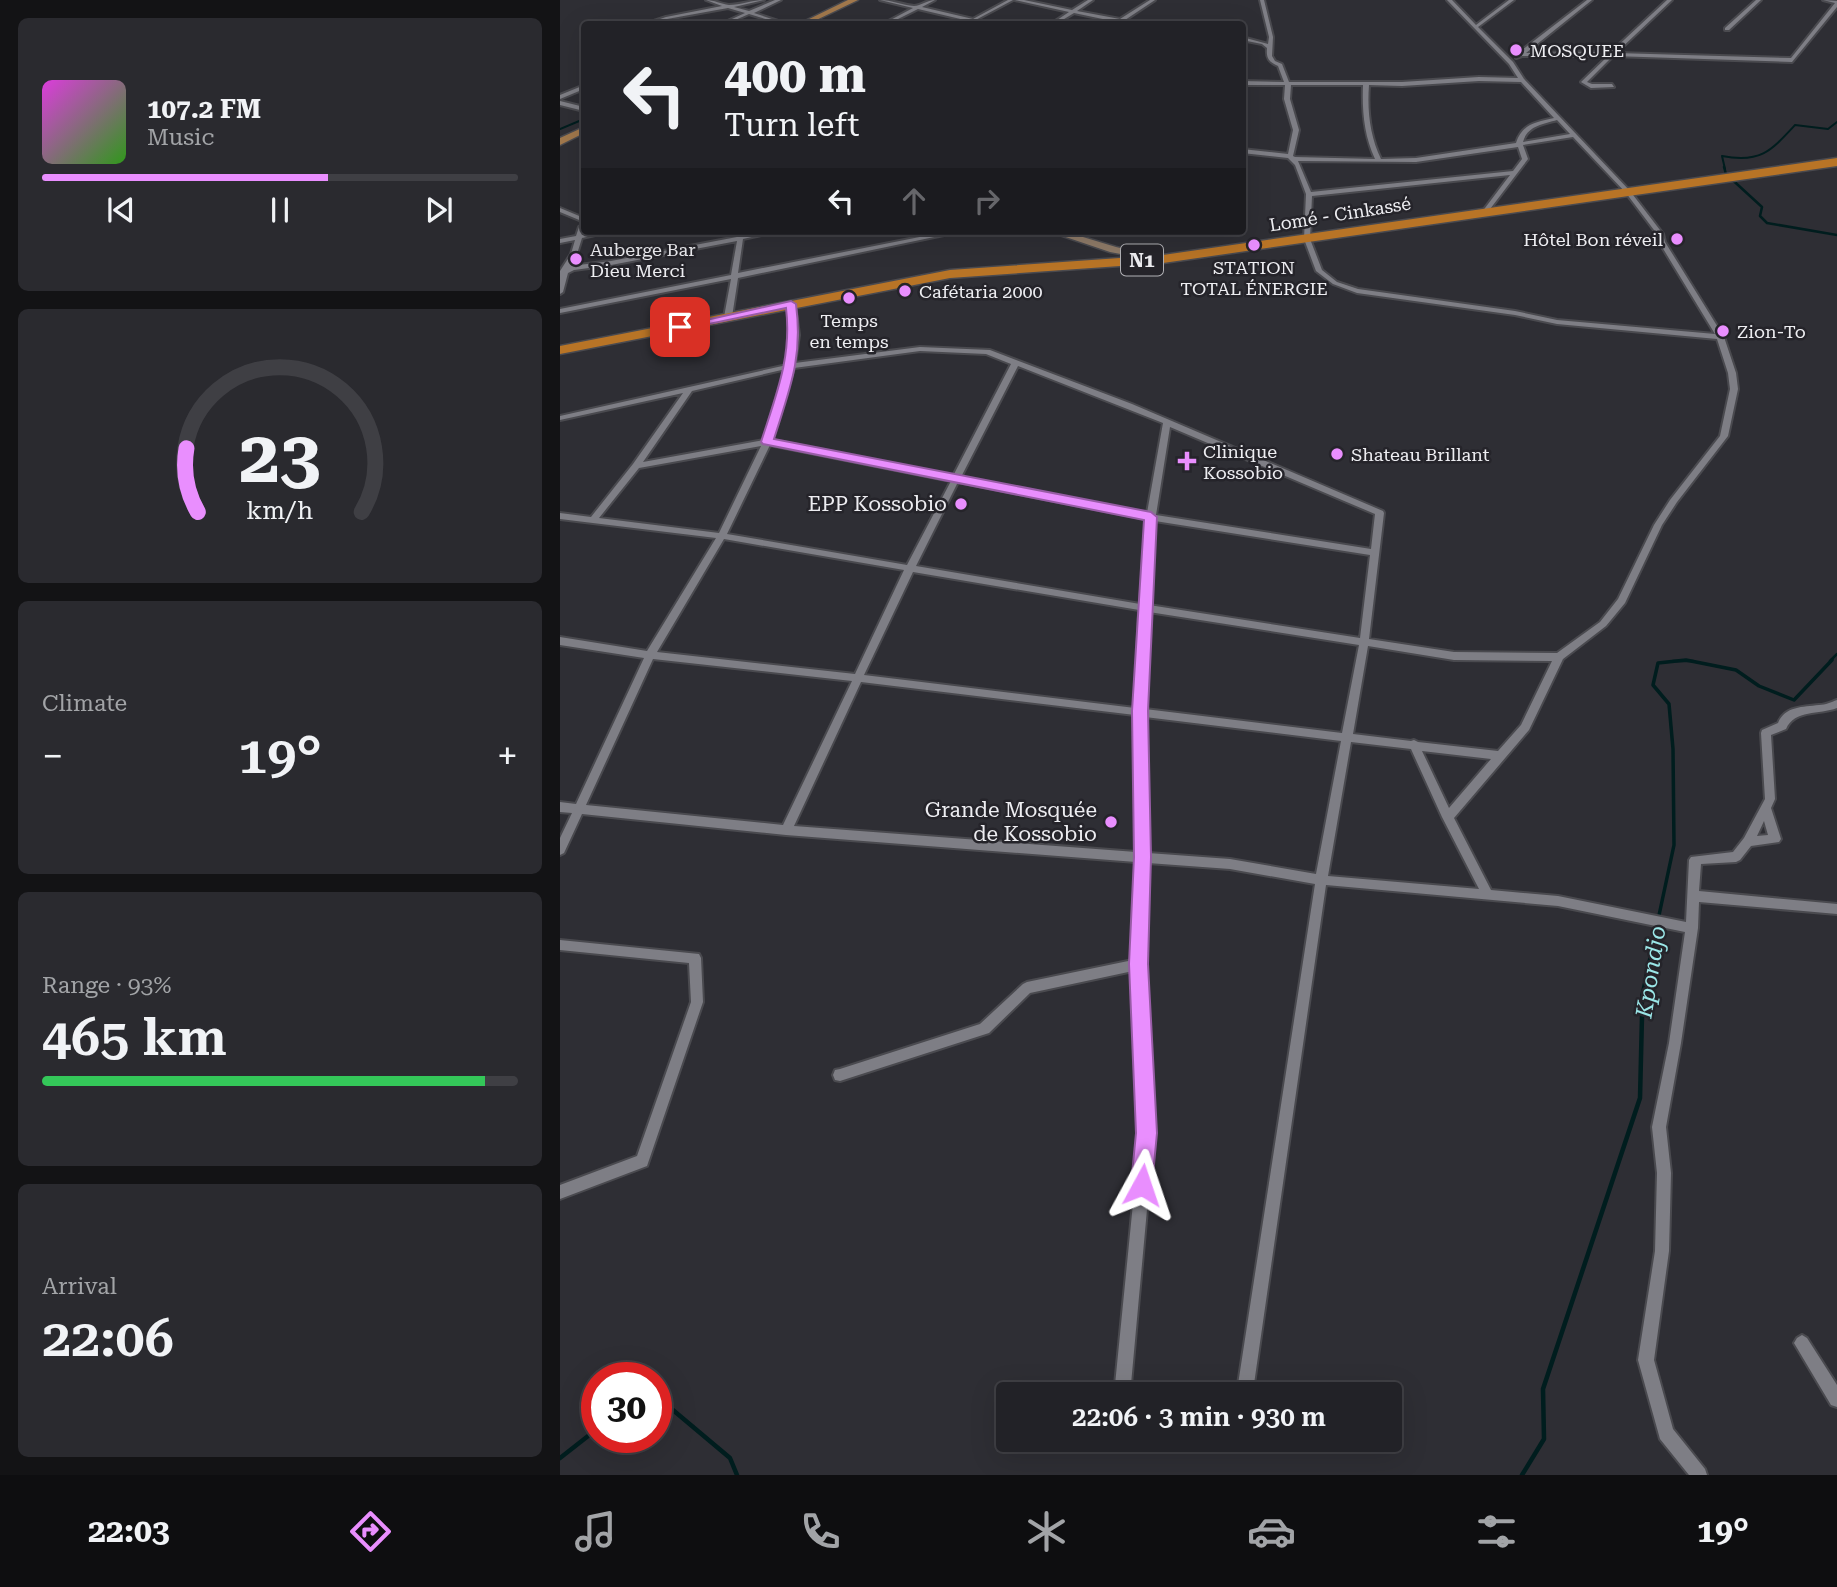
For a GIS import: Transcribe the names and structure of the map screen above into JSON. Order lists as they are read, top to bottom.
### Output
{
  "streets": {
    "highway": ["Lomé - Cinkassé", "N1"]
  },
  "water": ["Kpondjo"],
  "places": {
    "other": [
      "MOSQUEE",
      "Hôtel Bon réveil",
      "STATION TOTAL ÉNERGIE",
      "Auberge Bar Dieu Merci",
      "Cafétaria 2000",
      "Temps en temps",
      "Zion-To",
      "Shateau Brillant",
      "EPP Kossobio",
      "Grande Mosquée de Kossobio"
    ],
    "health": ["Clinique Kossobio"]
  },
  "page": {
    "turn": ["400 m", "Turn left"],
    "song": ["107.2 FM", "Music"],
    "tile": [
      "Climate",
      ["Range · 93%", "465 km"],
      ["Arrival", "22:06"]
    ],
    "heat": ["−", "19°", "+"],
    "limit": "30",
    "trip": "22:06 · 3 min · 930 m",
    "tabs": ["22:03", "19°"],
    "gauge": ["23", "km/h"]
  }
}
